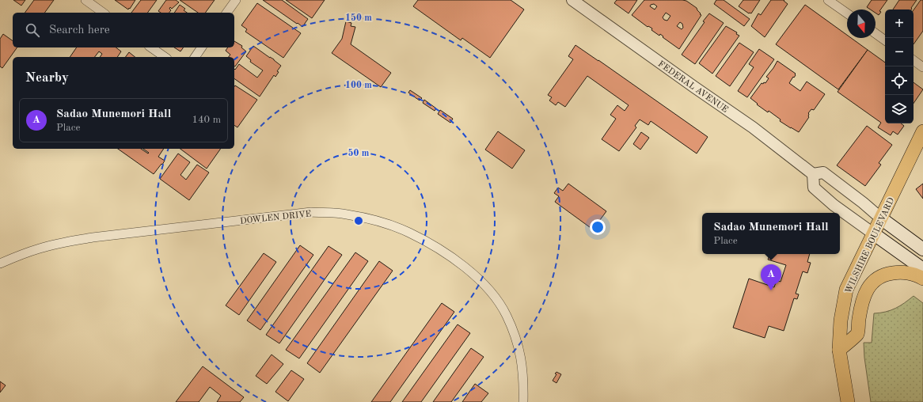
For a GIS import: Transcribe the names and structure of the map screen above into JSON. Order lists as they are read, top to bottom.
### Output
{
  "streets": {
    "main road": ["WILSHIRE BOULEVARD"],
    "street": ["FEDERAL AVENUE", "DOWLEN DRIVE"]
  },
  "north": "bottom",
  "page": {
    "map_buttons": ["+", "−"],
    "search": "Search here",
    "heading": "Nearby",
    "list": [
      {
        "mark": "A",
        "name": "Sadao Munemori Hall",
        "note": "Place",
        "value": "140 m"
      }
    ],
    "popup": ["Sadao Munemori Hall", "Place"],
    "pins": "A"
  },
  "rings": ["150 m", "100 m", "50 m"]
}
